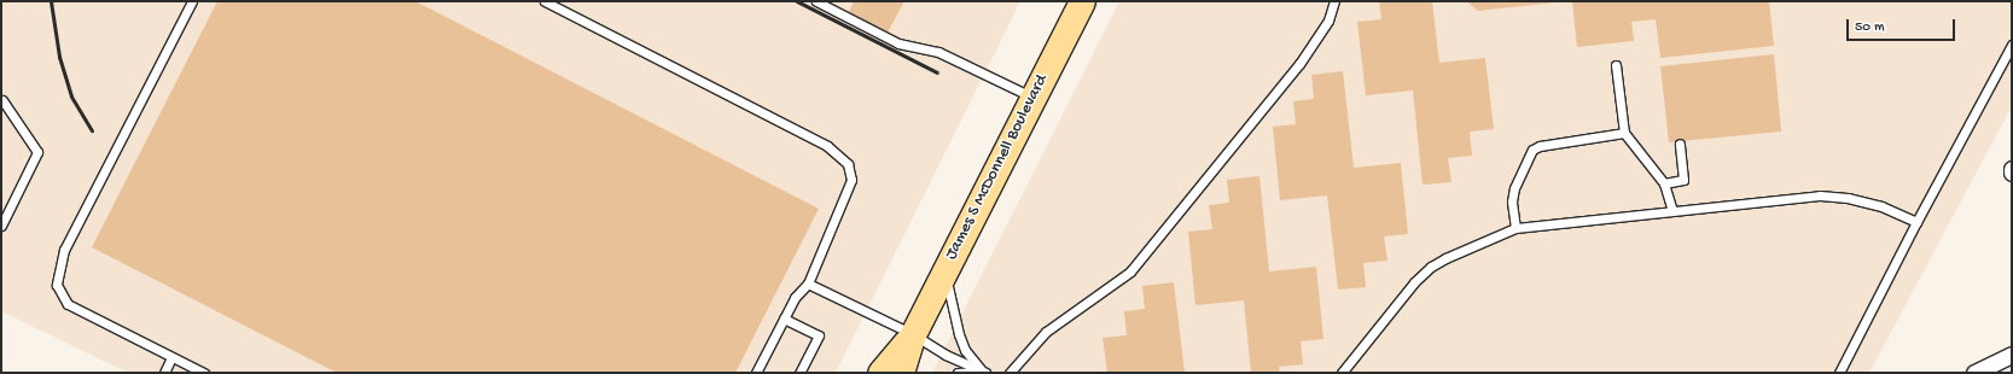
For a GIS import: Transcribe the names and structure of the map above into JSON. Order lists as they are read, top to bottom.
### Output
{
  "streets": {
    "main road": ["James S McDonnell Boulevard"]
  },
  "scale_bar": "50 m"
}
